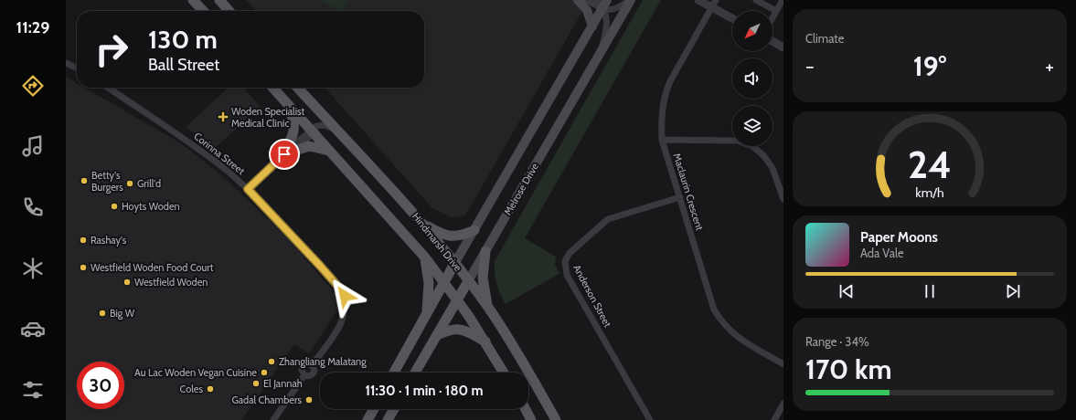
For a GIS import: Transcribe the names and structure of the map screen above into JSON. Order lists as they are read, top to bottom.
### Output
{
  "streets": {
    "main road": ["Melrose Drive", "Hindmarsh Drive"],
    "street": ["Corinna Street", "Maclaurin Crescent", "Anderson Street"]
  },
  "crossings": [
    ["Melrose Drive", "Hindmarsh Drive"],
    ["Maclaurin Crescent", "Anderson Street"]
  ],
  "places": {
    "health": ["Woden Specialist Medical Clinic"],
    "other": [
      "Betty's Burgers",
      "Grill'd",
      "Hoyts Woden",
      "Rashay's",
      "Westfield Woden Food Court",
      "Westfield Woden",
      "Big W",
      "Zhangliang Malatang",
      "Au Lac Woden Vegan Cuisine",
      "El Jannah",
      "Coles",
      "Gadal Chambers"
    ]
  },
  "north": "bottom left",
  "page": {
    "tabs": "11:29",
    "tile": [
      "Climate",
      ["Range · 34%", "170 km"]
    ],
    "turn": ["130 m", "Ball Street"],
    "heat": ["−", "19°", "+"],
    "song": ["Paper Moons", "Ada Vale"],
    "limit": "30",
    "trip": "11:30 · 1 min · 180 m",
    "gauge": ["24", "km/h"]
  }
}
